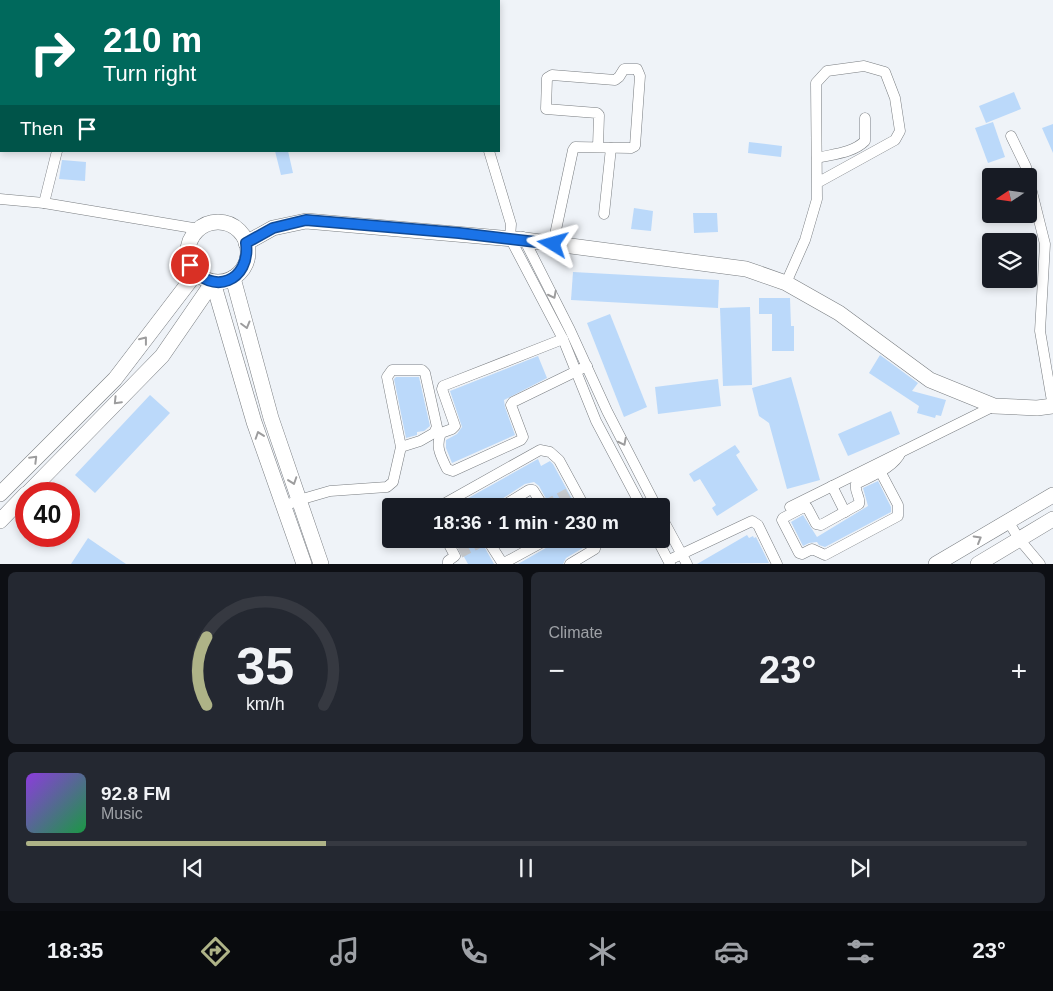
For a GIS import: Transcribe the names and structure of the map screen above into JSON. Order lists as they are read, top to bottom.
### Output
{
  "north": "left",
  "page": {
    "turn": ["210 m", "Turn right"],
    "then": "Then",
    "limit": "40",
    "trip": "18:36 · 1 min · 230 m",
    "tile": "Climate",
    "heat": ["−", "23°", "+"],
    "song": ["92.8 FM", "Music"],
    "tabs": ["18:35", "23°"],
    "gauge": ["35", "km/h"]
  }
}
